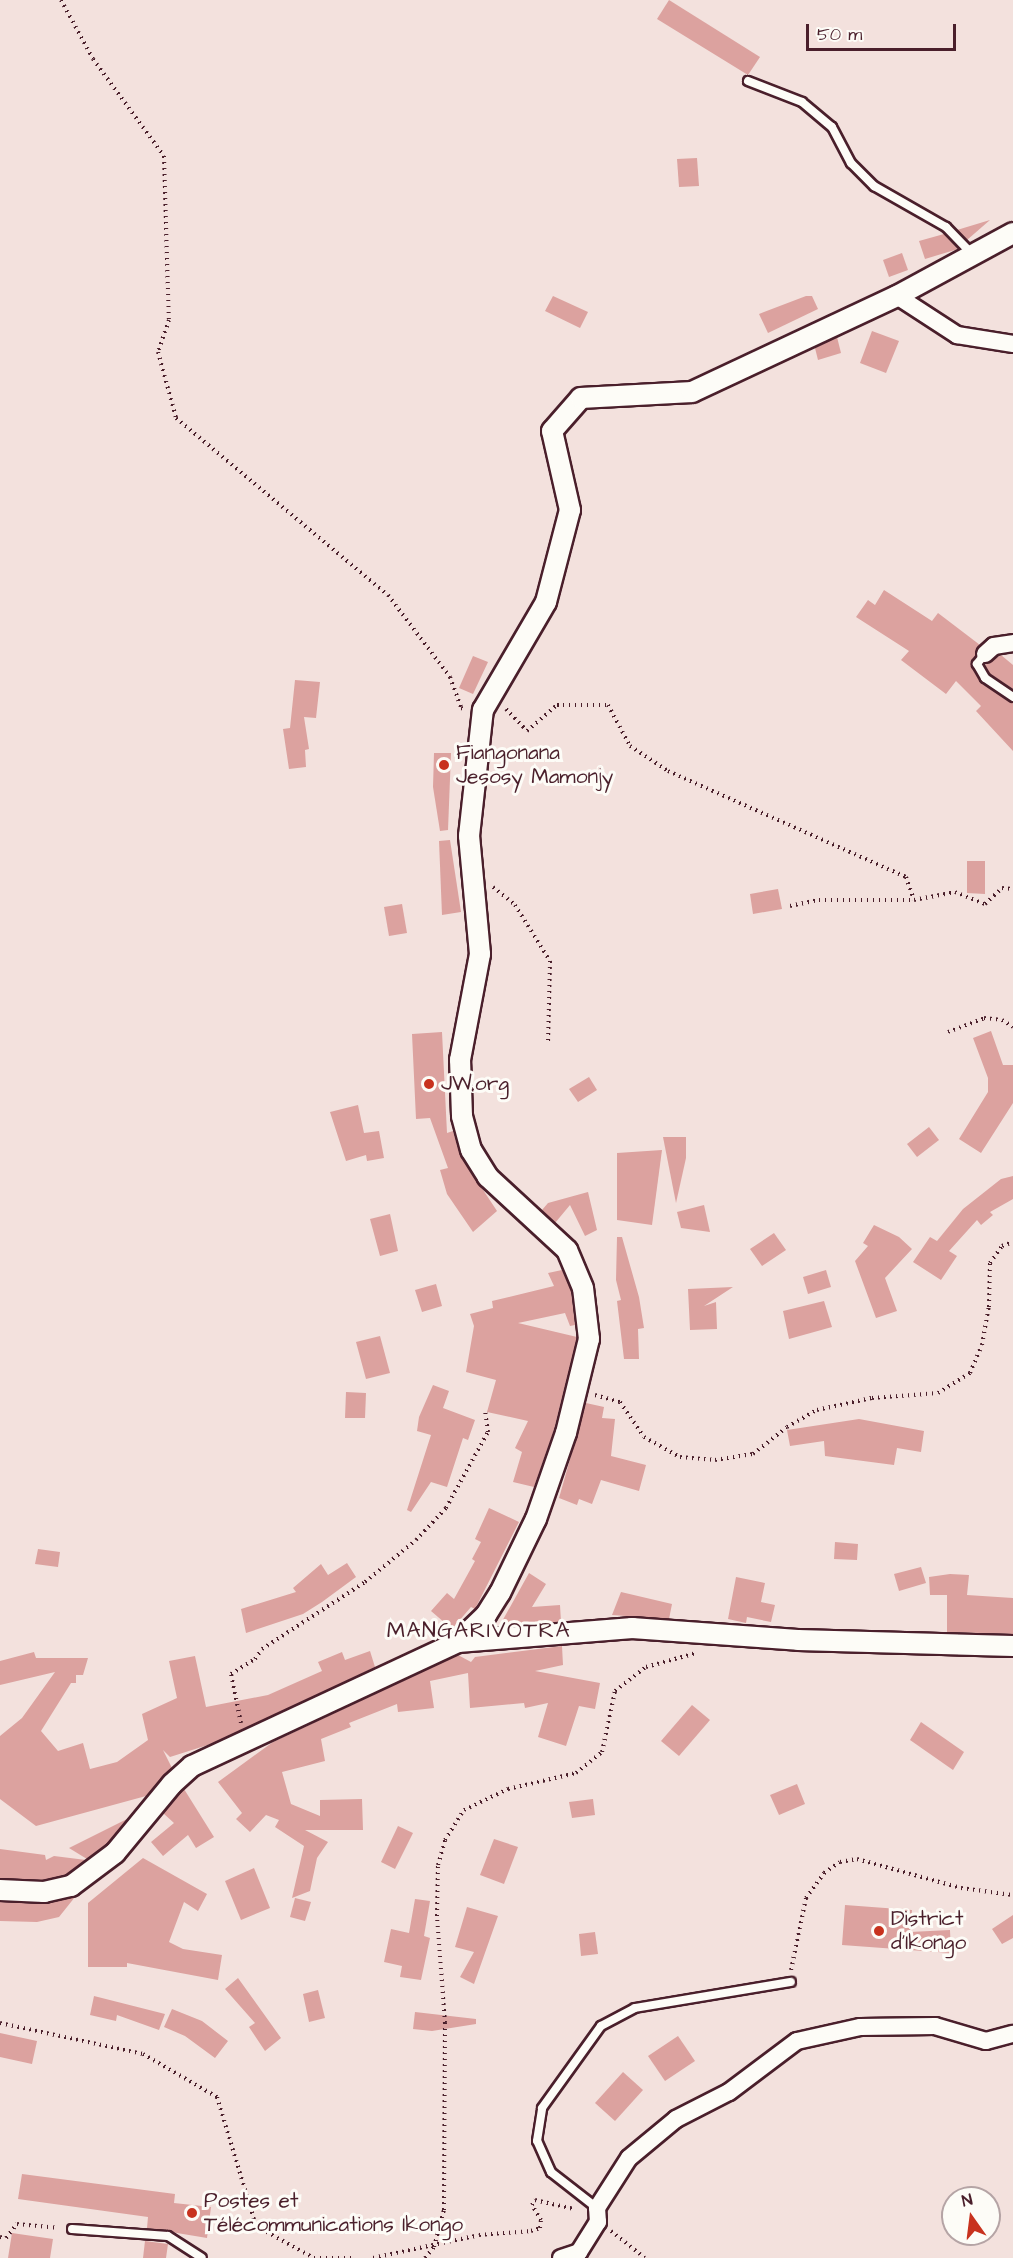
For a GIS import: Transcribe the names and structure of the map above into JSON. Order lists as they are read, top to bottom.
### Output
{
  "districts": ["MANGARIVOTRA"],
  "places": [
    "Fiangonana Jesosy Mamonjy",
    "JW.org",
    "District d'Ikongo",
    "Postes et Télécommunications Ikongo"
  ],
  "scale_bar": "50 m",
  "north": "top"
}
